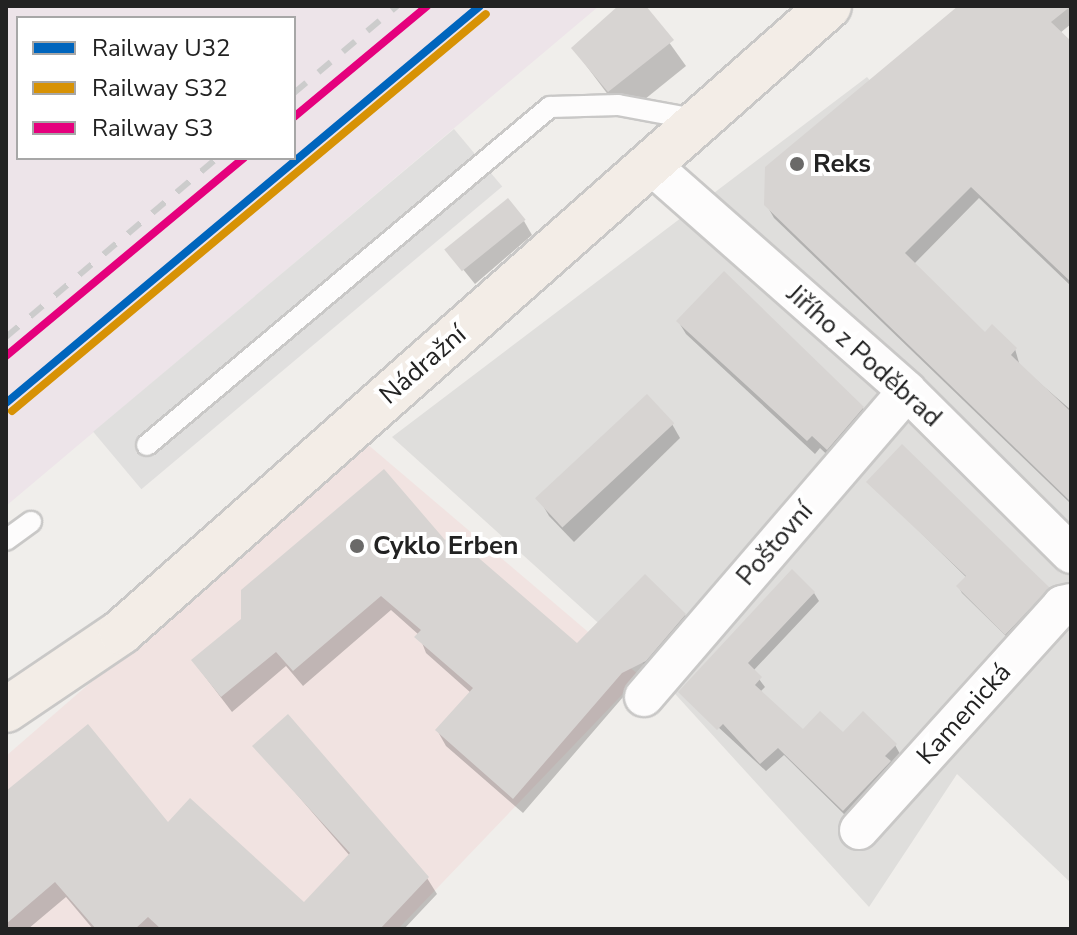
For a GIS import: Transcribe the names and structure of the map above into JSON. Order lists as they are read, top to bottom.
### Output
{
  "streets": {
    "main road": ["Nádražní"],
    "street": ["Jiřího z Poděbrad", "Poštovní", "Kamenická"]
  },
  "crossings": [
    ["Jiřího z Poděbrad", "Nádražní"],
    ["Jiřího z Poděbrad", "Poštovní"]
  ],
  "places": ["Reks", "Cyklo Erben"],
  "lines": ["rail line U32", "rail line S3", "rail line S32"],
  "legend": ["Railway U32", "Railway S32", "Railway S3"]
}
